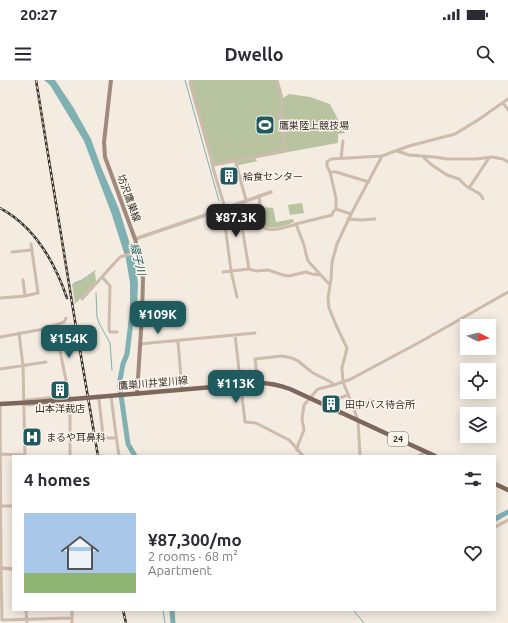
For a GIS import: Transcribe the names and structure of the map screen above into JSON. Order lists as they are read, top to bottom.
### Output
{
  "streets": {
    "main road": ["坊沢鷹巣線", "鷹巣川井堂川線", "24"]
  },
  "crossings": [
    ["坊沢鷹巣線", "鷹巣川井堂川線"]
  ],
  "water": ["綴子川"],
  "places": {
    "sports": ["鷹巣陸上競技場"],
    "building": ["給食センター", "山本洋裁店", "田中バス待合所"],
    "hospital": ["まるや耳鼻科"]
  },
  "north": "right",
  "page": {
    "status": "20:27",
    "header": "Dwello",
    "price": [
      "¥87.3K",
      "¥109K",
      "¥154K",
      "¥113K"
    ],
    "heading": "4 homes",
    "list": [
      {
        "name": "¥87,300/mo",
        "note": "2 rooms · 68 m² · Apartment"
      }
    ]
  }
}
